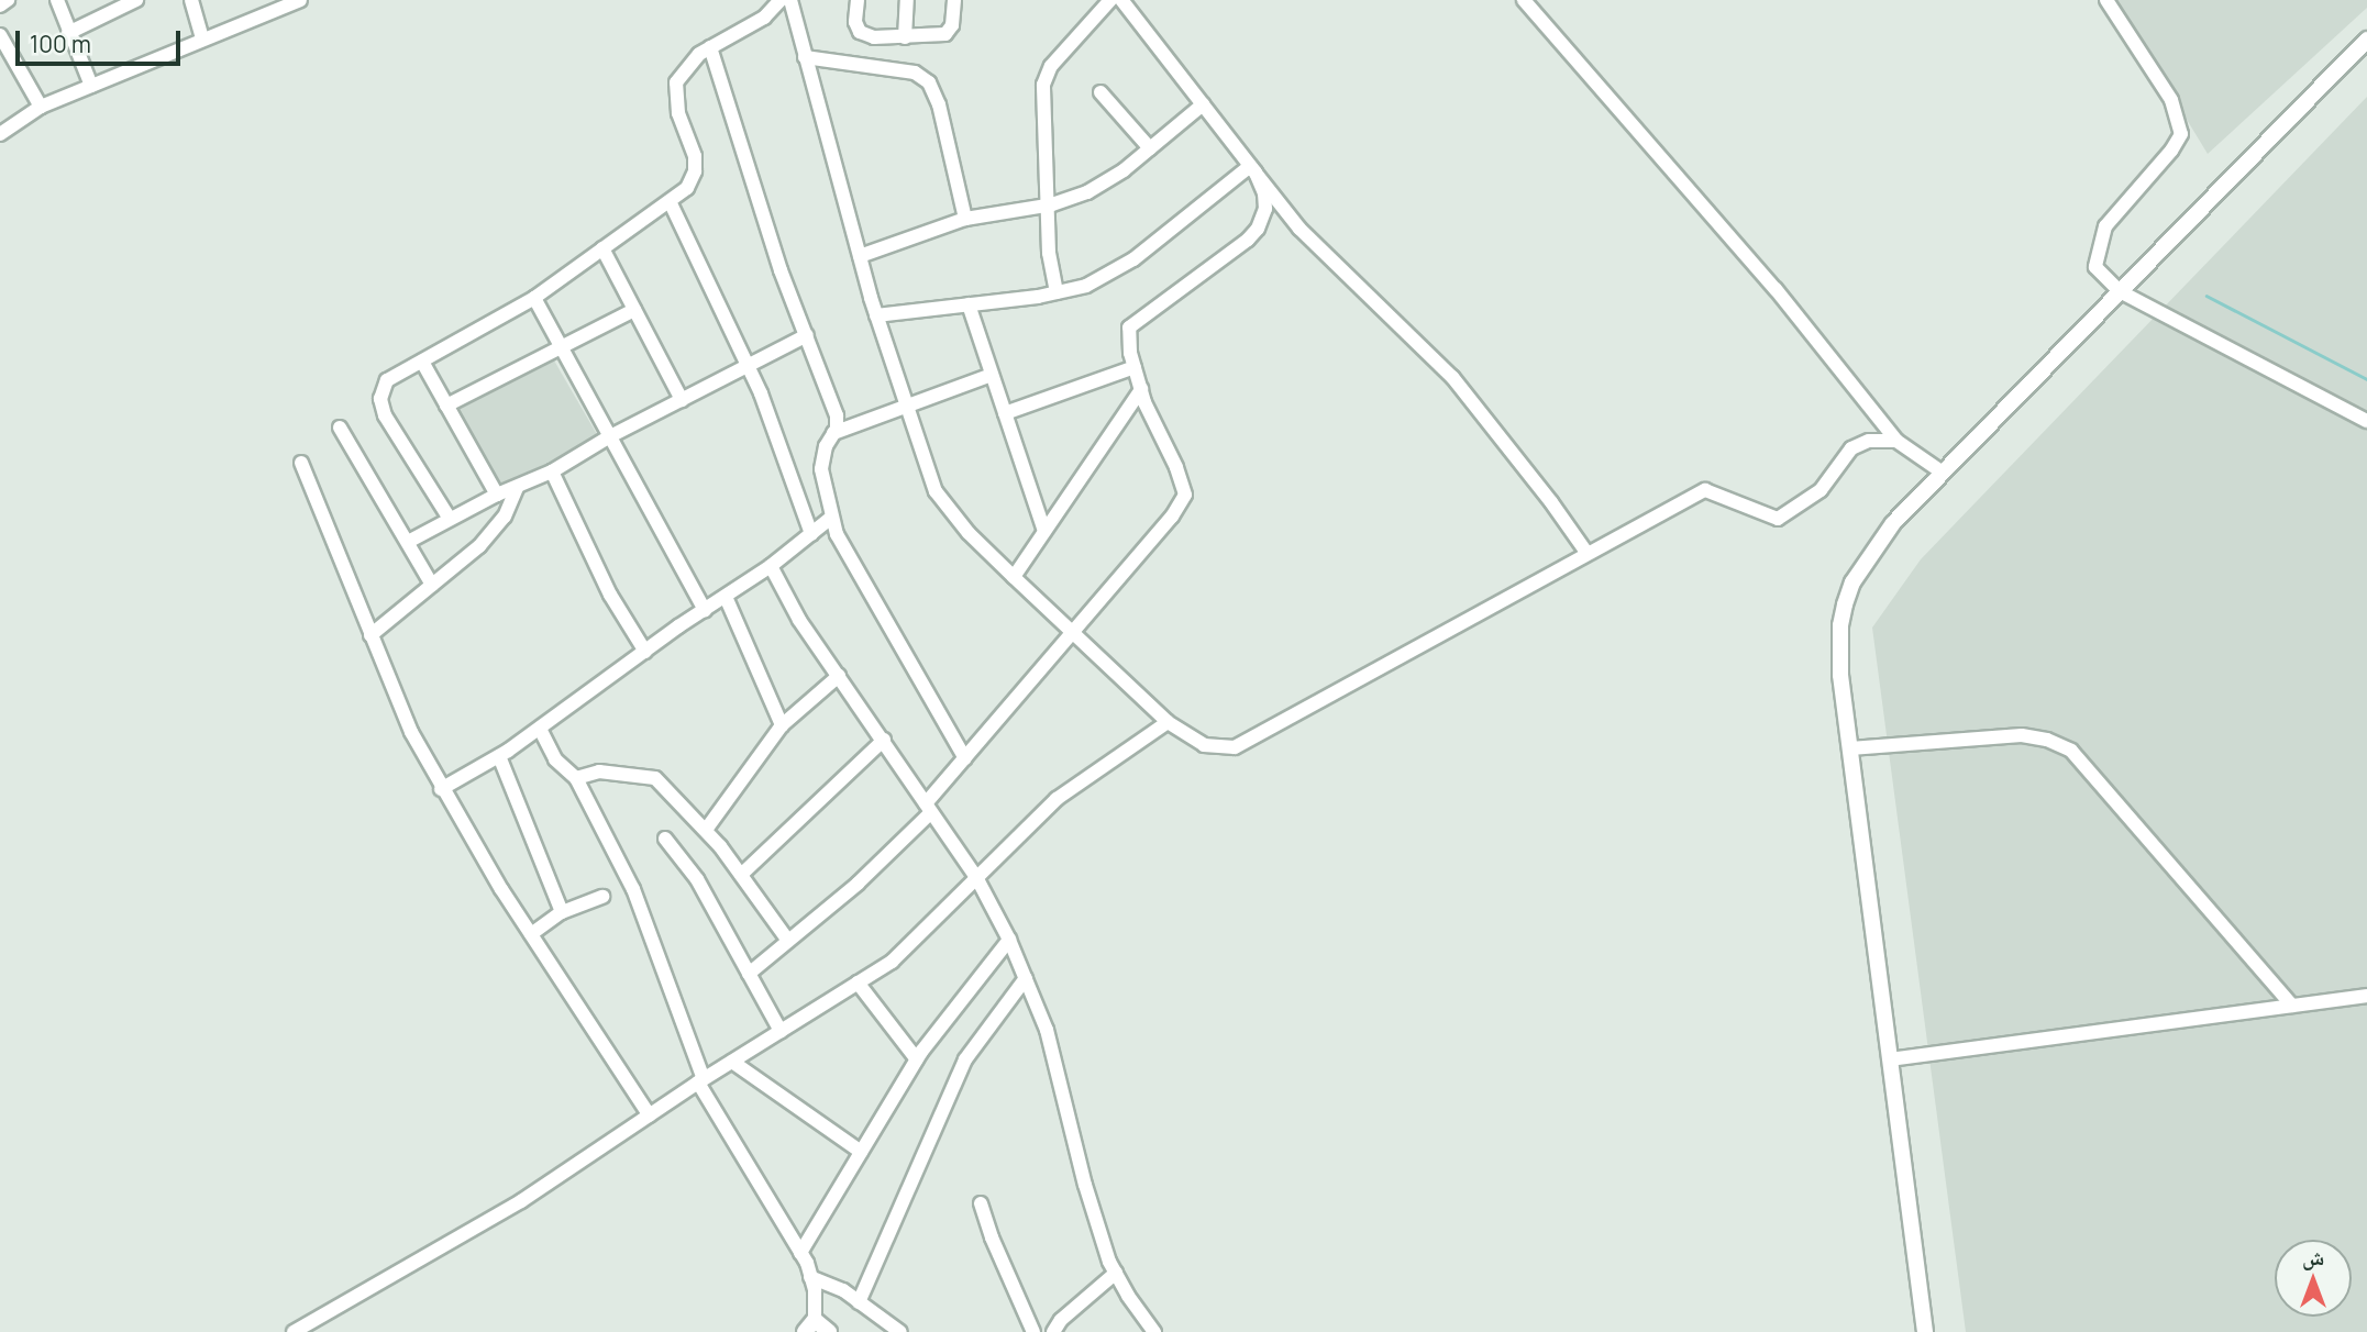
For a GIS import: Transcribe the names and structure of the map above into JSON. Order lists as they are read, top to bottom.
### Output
{
  "scale_bar": "100 m",
  "north": "top"
}
